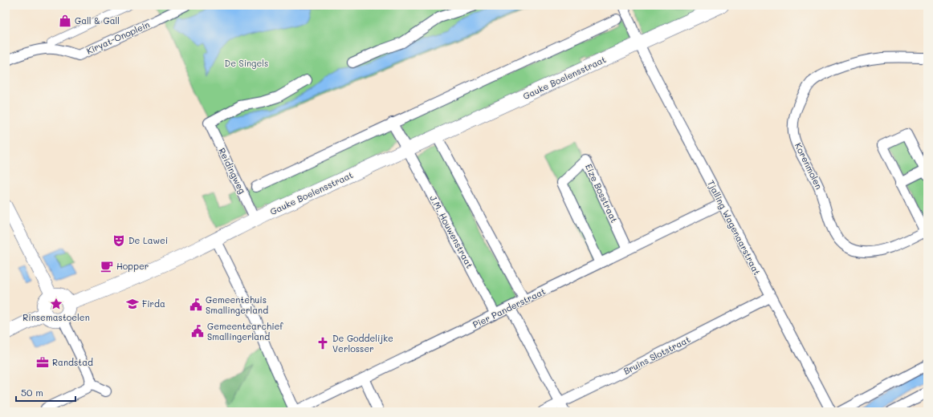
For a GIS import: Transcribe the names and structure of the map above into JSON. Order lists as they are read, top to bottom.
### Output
{
  "streets": {
    "main road": ["Gauke Boelensstraat"],
    "street": [
      "Kiryat-Onoplein",
      "Korenmolen",
      "Reidingweg",
      "Eize Bosstraat",
      "Tjalling Wagenaarstraat",
      "J.M. Houwenstraat",
      "Pier Panderstraat",
      "Bruins Slotstraat"
    ]
  },
  "crossings": [
    ["Gauke Boelensstraat", "Reidingweg"],
    ["Gauke Boelensstraat", "Tjalling Wagenaarstraat"],
    ["Gauke Boelensstraat", "J.M. Houwenstraat"],
    ["Eize Bosstraat", "Pier Panderstraat"],
    ["Tjalling Wagenaarstraat", "Pier Panderstraat"],
    ["Tjalling Wagenaarstraat", "Bruins Slotstraat"],
    ["J.M. Houwenstraat", "Pier Panderstraat"]
  ],
  "parks": ["De Singels"],
  "places": {
    "shop": ["Gall & Gall"],
    "theatre": ["De Lawei"],
    "cafe": ["Hopper"],
    "place": ["Rinsemastoelen"],
    "school or university": ["Firda"],
    "public building": ["Gemeentehuis Smallingerland", "Gemeentearchief Smallingerland"],
    "church": ["De Goddelijke Verlosser"],
    "office": ["Randstad"]
  },
  "scale_bar": "50 m"
}
